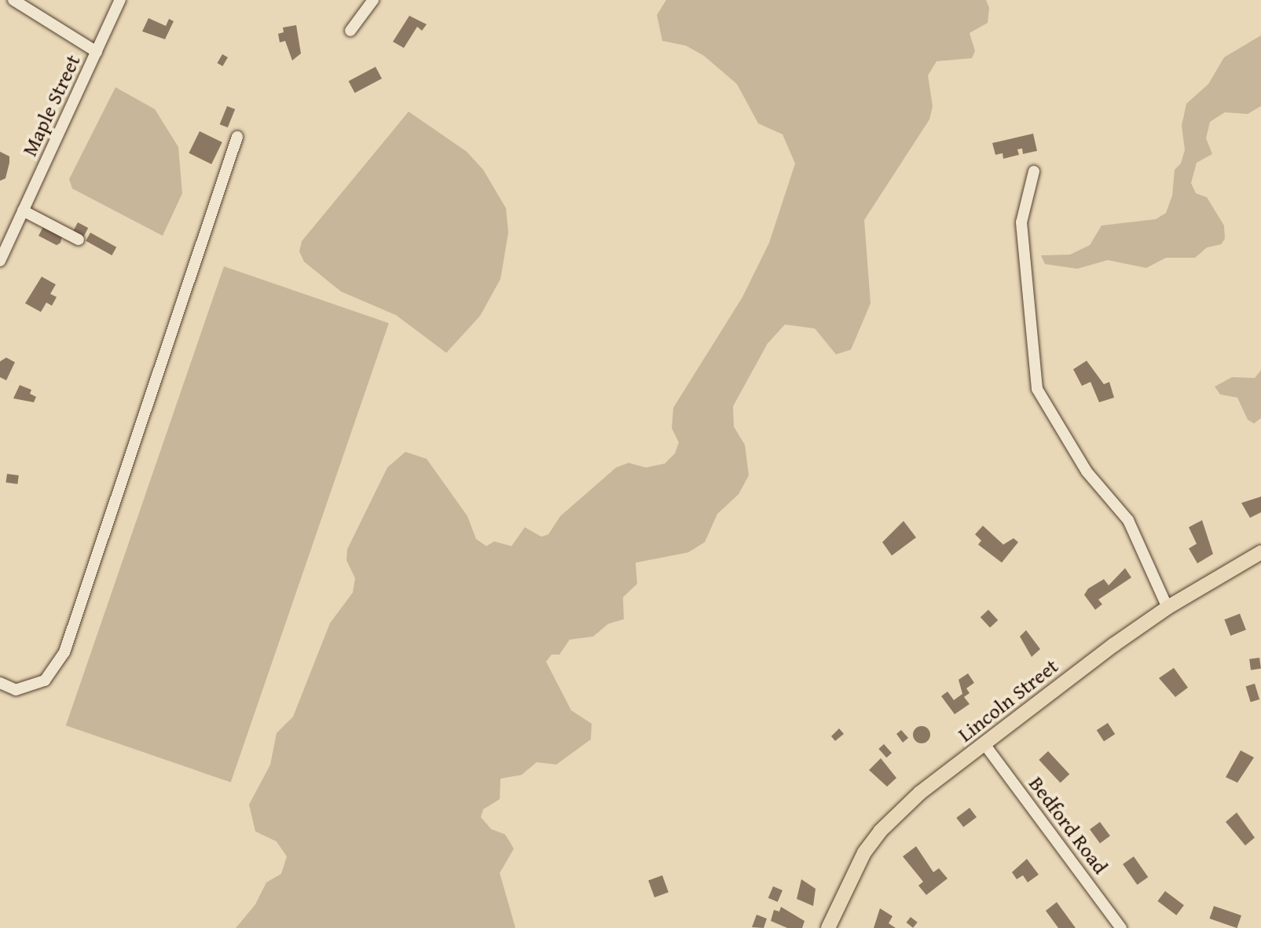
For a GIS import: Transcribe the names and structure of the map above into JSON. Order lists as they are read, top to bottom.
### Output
{
  "streets": {
    "main road": ["Lincoln Street"],
    "street": ["Maple Street", "Bedford Road"]
  },
  "crossings": [
    ["Lincoln Street", "Bedford Road"]
  ]
}
